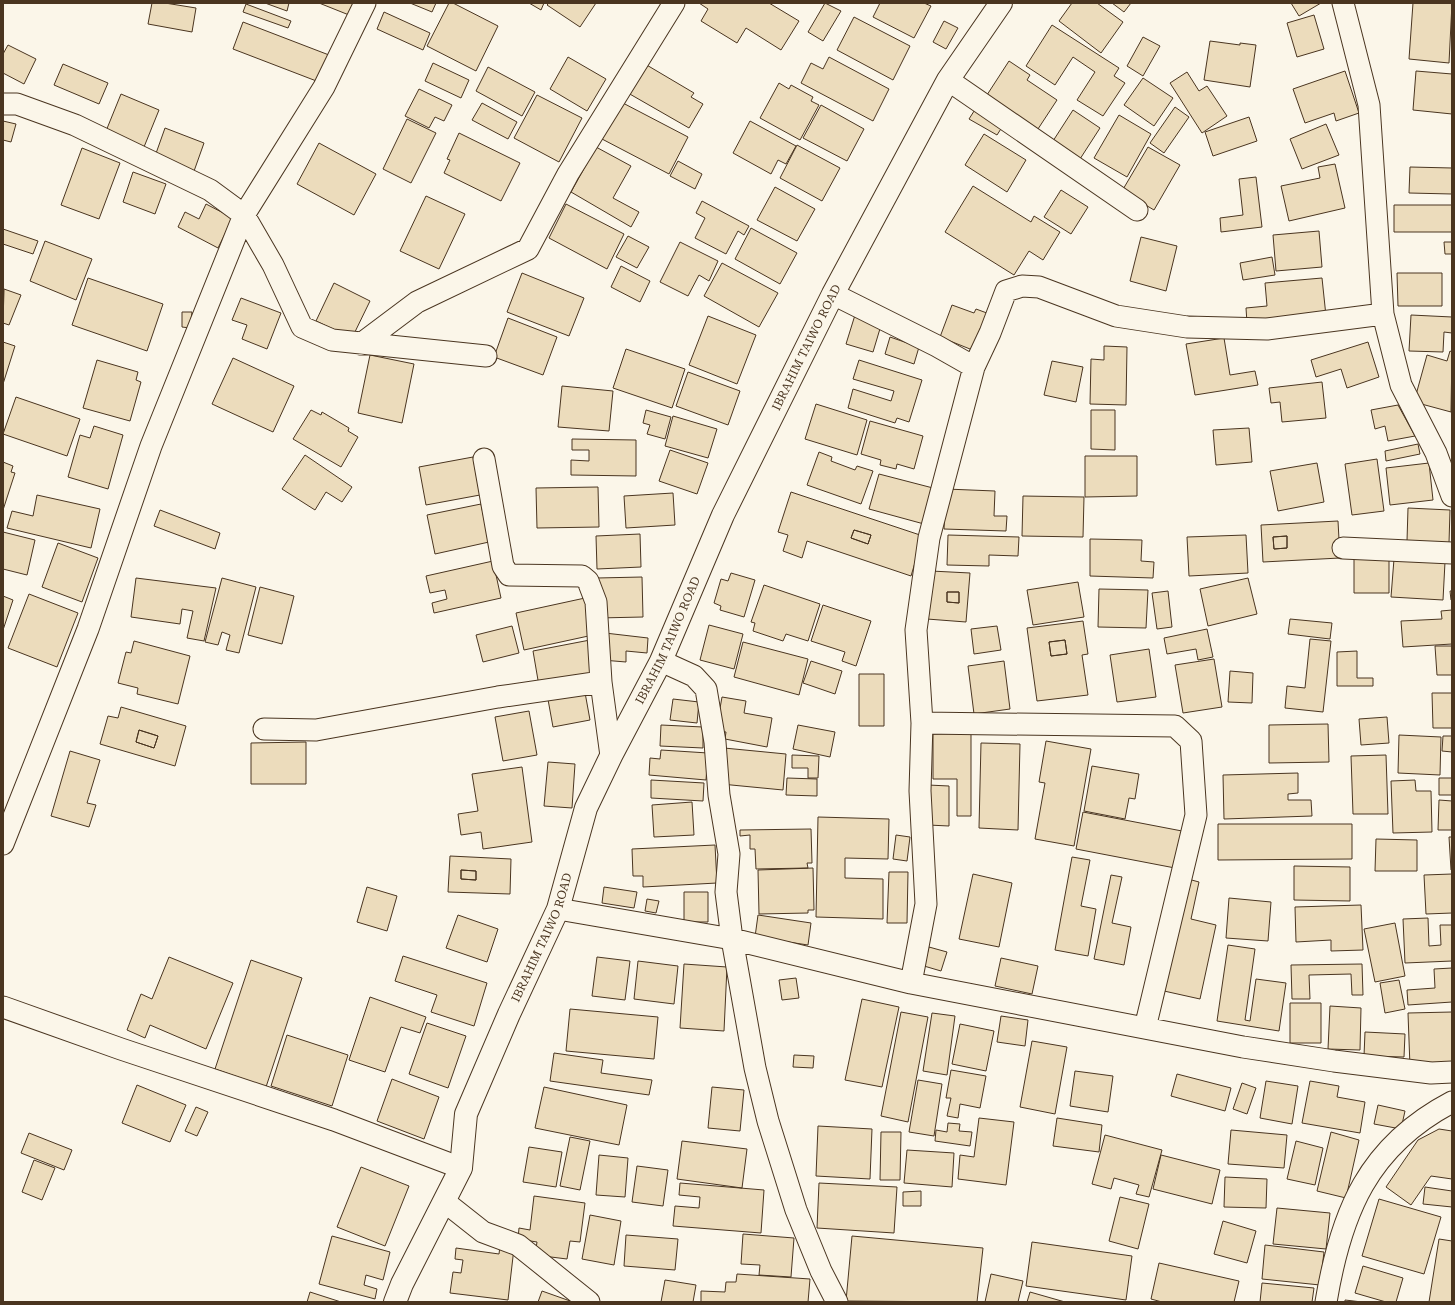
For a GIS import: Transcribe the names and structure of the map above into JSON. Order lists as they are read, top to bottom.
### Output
{
  "streets": {
    "main road": ["IBRAHIM TAIWO ROAD"]
  }
}
